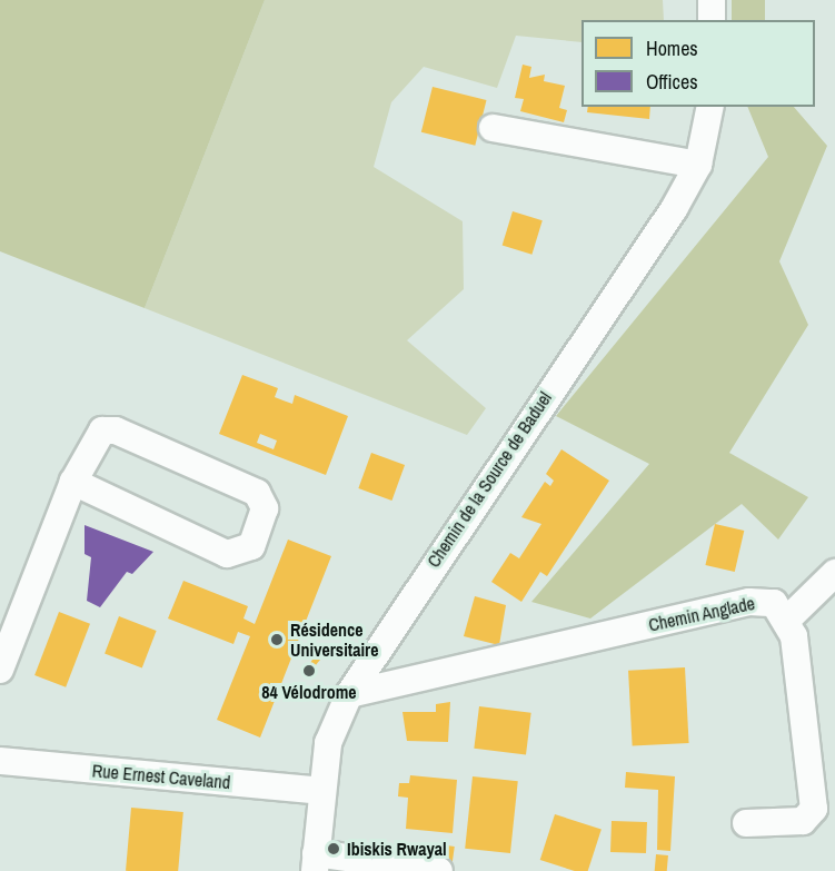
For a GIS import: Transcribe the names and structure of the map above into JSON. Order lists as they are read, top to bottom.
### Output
{
  "streets": {
    "street": ["Chemin de la Source de Baduel", "Chemin Anglade", "Rue Ernest Caveland"]
  },
  "crossings": [
    ["Chemin de la Source de Baduel", "Chemin Anglade"],
    ["Chemin de la Source de Baduel", "Rue Ernest Caveland"]
  ],
  "places": ["Résidence Universitaire", "84 Vélodrome", "Ibiskis Rwayal"],
  "legend": ["Homes", "Offices"]
}
